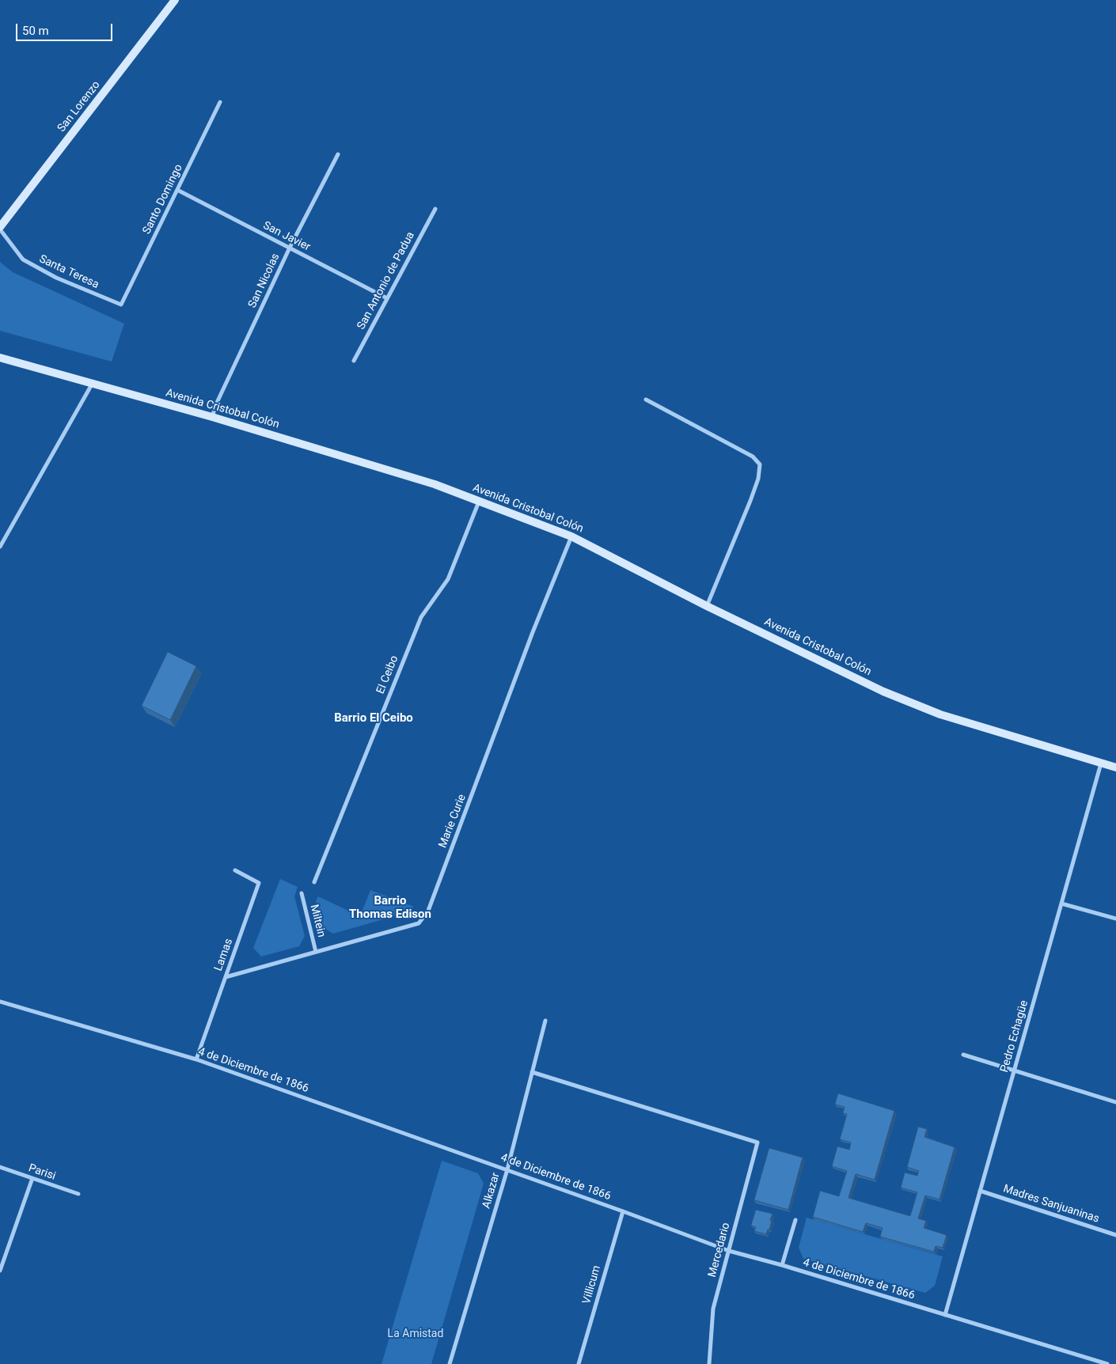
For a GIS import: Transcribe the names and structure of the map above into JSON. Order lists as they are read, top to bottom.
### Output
{
  "streets": {
    "main road": ["San Lorenzo", "Avenida Cristobal Colón"],
    "street": [
      "Santo Domingo",
      "San Javier",
      "Santa Teresa",
      "San Nicolas",
      "San Antonio de Padua",
      "El Ceibo",
      "Marie Curie",
      "Miltein",
      "Lamas",
      "Pedro Echagüe",
      "4 de Diciembre de 1866",
      "Parisi",
      "Alkazar",
      "Madres Sanjuaninas",
      "Mercedario",
      "Villicum"
    ]
  },
  "crossings": [
    ["San Lorenzo", "Santa Teresa"],
    ["Santo Domingo", "San Javier"],
    ["Santo Domingo", "Santa Teresa"],
    ["San Javier", "San Nicolas"],
    ["San Javier", "San Antonio de Padua"],
    ["San Nicolas", "Avenida Cristobal Colón"],
    ["Avenida Cristobal Colón", "El Ceibo"],
    ["Avenida Cristobal Colón", "Marie Curie"],
    ["Avenida Cristobal Colón", "Pedro Echagüe"],
    ["Marie Curie", "Miltein"],
    ["Marie Curie", "Lamas"],
    ["Lamas", "4 de Diciembre de 1866"],
    ["Pedro Echagüe", "4 de Diciembre de 1866"],
    ["Pedro Echagüe", "Madres Sanjuaninas"],
    ["4 de Diciembre de 1866", "Alkazar"],
    ["4 de Diciembre de 1866", "Mercedario"],
    ["4 de Diciembre de 1866", "Villicum"],
    ["Alkazar", "Mercedario"]
  ],
  "districts": ["Barrio El Ceibo", "Barrio Thomas Edison"],
  "parks": ["La Amistad"],
  "scale_bar": "50 m"
}
